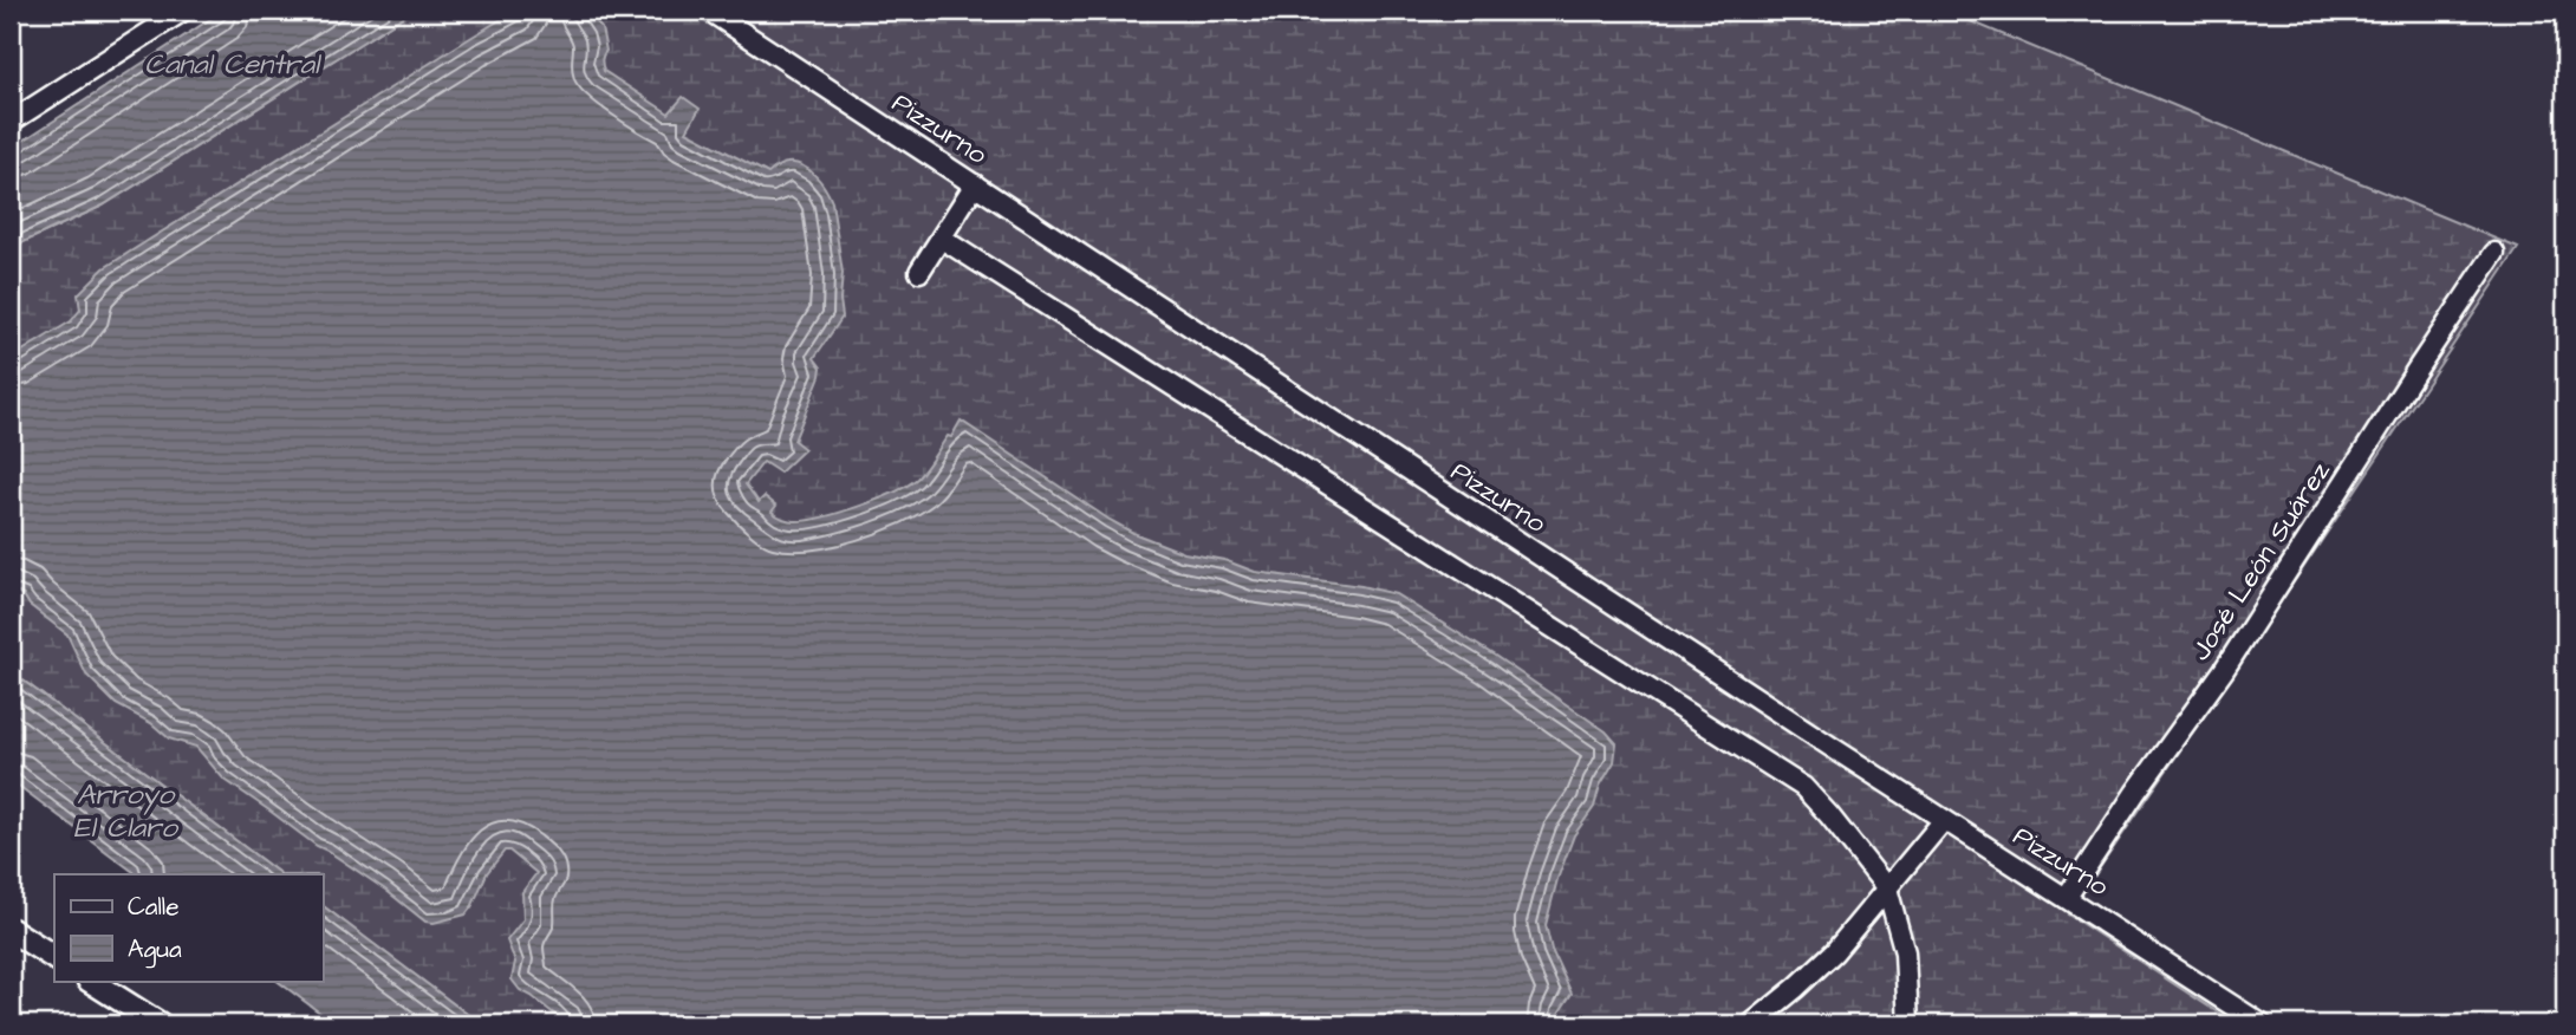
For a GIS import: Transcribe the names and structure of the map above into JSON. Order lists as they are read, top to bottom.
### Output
{
  "streets": {
    "street": ["Pizzurno", "José León Suárez"]
  },
  "crossings": [
    ["Pizzurno", "José León Suárez"]
  ],
  "water": ["Canal Central", "Arroyo El Claro"],
  "legend": ["Calle", "Agua"]
}
